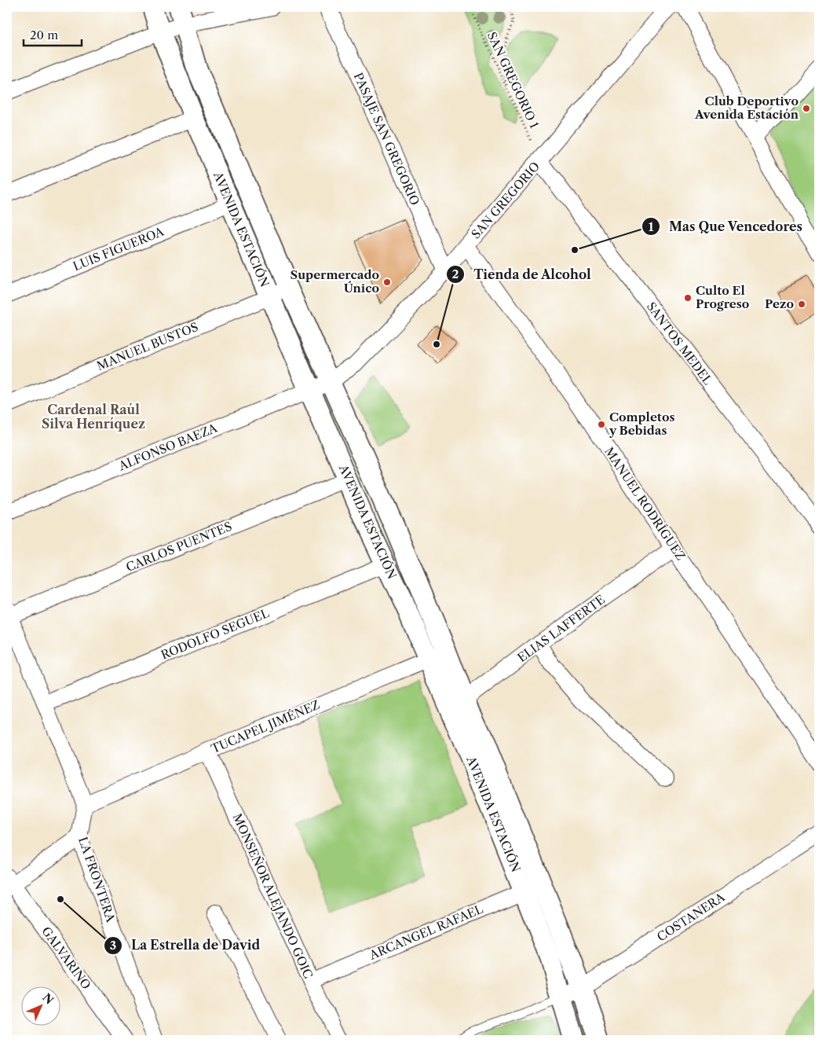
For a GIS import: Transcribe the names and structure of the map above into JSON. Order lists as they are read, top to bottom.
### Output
{
  "streets": {
    "street": [
      "PASAJE SAN GREGORIO",
      "SAN GREGORIO",
      "AVENIDA ESTACIÓN",
      "LUIS FIGUEROA",
      "SANTOS MEDEL",
      "MANUEL BUSTOS",
      "ALFONSO BAEZA",
      "MANUEL RODRÍGUEZ",
      "CARLOS PUENTES",
      "ELIAS LAFFERTE",
      "RODOLFO SEGUEL",
      "TUCAPEL JIMÉNEZ",
      "LA FRONTERA",
      "MONSEÑOR ALEJANDO GOIC",
      "COSTANERA",
      "ARCANGEL RAFAEL",
      "GALVARINO"
    ],
    "path": ["SAN GREGORIO 1"]
  },
  "crossings": [
    ["SAN GREGORIO 1", "SAN GREGORIO"],
    ["SAN GREGORIO 1", "SANTOS MEDEL"],
    ["PASAJE SAN GREGORIO", "SAN GREGORIO"],
    ["SAN GREGORIO", "AVENIDA ESTACIÓN"],
    ["SAN GREGORIO", "SANTOS MEDEL"],
    ["SAN GREGORIO", "ALFONSO BAEZA"],
    ["SAN GREGORIO", "MANUEL RODRÍGUEZ"],
    ["AVENIDA ESTACIÓN", "LUIS FIGUEROA"],
    ["AVENIDA ESTACIÓN", "MANUEL BUSTOS"],
    ["AVENIDA ESTACIÓN", "ALFONSO BAEZA"],
    ["AVENIDA ESTACIÓN", "CARLOS PUENTES"],
    ["AVENIDA ESTACIÓN", "ELIAS LAFFERTE"],
    ["AVENIDA ESTACIÓN", "RODOLFO SEGUEL"],
    ["AVENIDA ESTACIÓN", "TUCAPEL JIMÉNEZ"],
    ["AVENIDA ESTACIÓN", "COSTANERA"],
    ["AVENIDA ESTACIÓN", "ARCANGEL RAFAEL"],
    ["MANUEL RODRÍGUEZ", "ELIAS LAFFERTE"],
    ["TUCAPEL JIMÉNEZ", "LA FRONTERA"],
    ["TUCAPEL JIMÉNEZ", "MONSEÑOR ALEJANDO GOIC"],
    ["MONSEÑOR ALEJANDO GOIC", "ARCANGEL RAFAEL"]
  ],
  "districts": ["Cardenal Raúl Silva Henríquez"],
  "places": [
    "Club Deportivo Avenida Estación",
    "Mas Que Vencedores",
    "Supermercado Único",
    "Culto El Progreso",
    "Pezo",
    "Tienda de Alcohol",
    "Completos y Bebidas",
    "La Estrella de David"
  ],
  "scale_bar": "20 m",
  "north": "top right"
}
